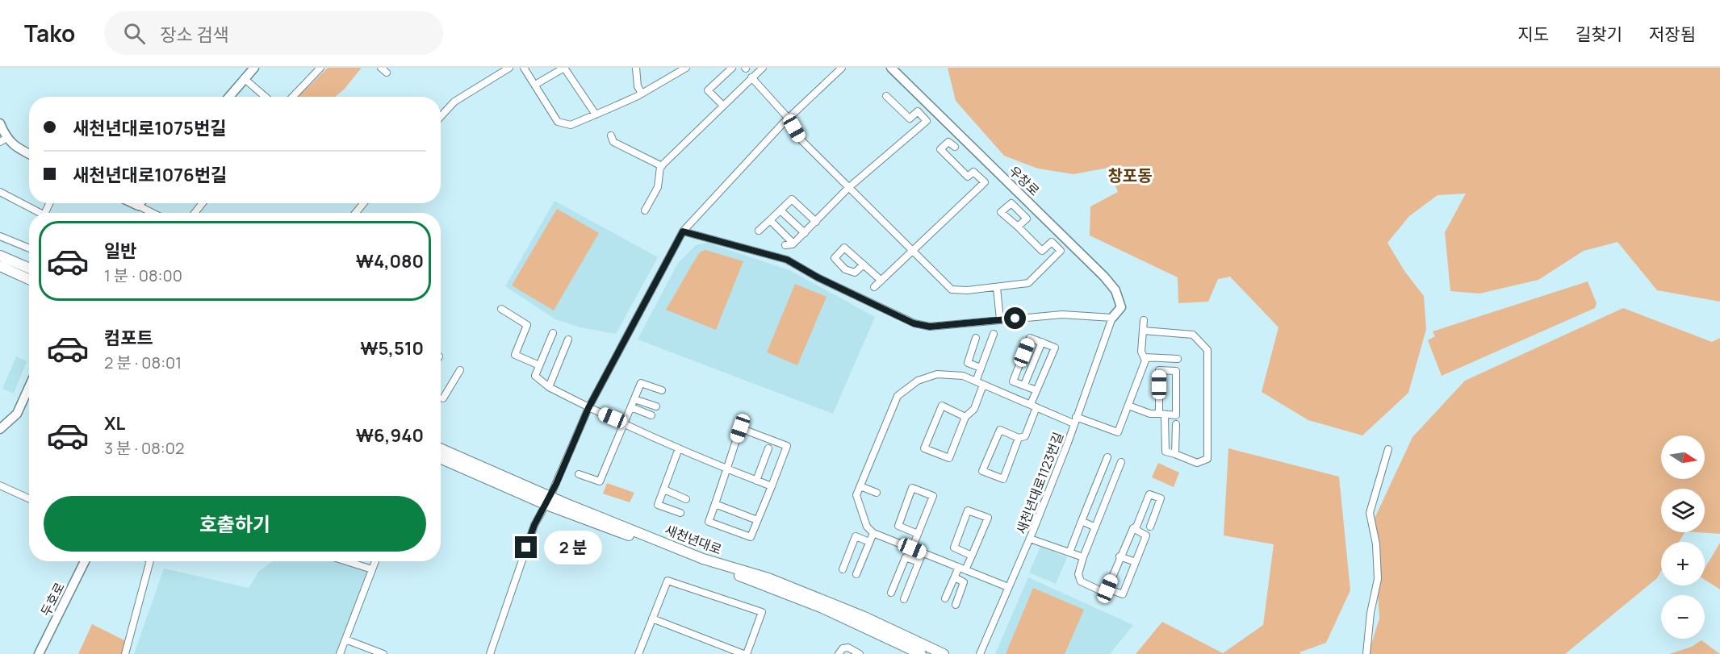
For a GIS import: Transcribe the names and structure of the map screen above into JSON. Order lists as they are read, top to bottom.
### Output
{
  "streets": {
    "main road": ["우창로", "새천년대로", "두호로"],
    "street": ["새천년대로1123번길"]
  },
  "crossings": [
    ["우창로", "새천년대로1123번길"]
  ],
  "districts": ["창포동"],
  "north": "right",
  "page": {
    "header": "Tako",
    "search": "장소 검색",
    "nav": ["지도", "길찾기", "저장됨"],
    "banner": ["새천년대로1075번길", "새천년대로1076번길"],
    "list": [
      {
        "name": "일반",
        "note": "1 분 · 08:00",
        "value": "₩4,080"
      },
      {
        "name": "컴포트",
        "note": "2 분 · 08:01",
        "value": "₩5,510"
      },
      {
        "name": "XL",
        "note": "3 분 · 08:02",
        "value": "₩6,940"
      }
    ],
    "map_buttons": ["+", "−"],
    "buttons": "호출하기",
    "bubble": "2 분"
  }
}
